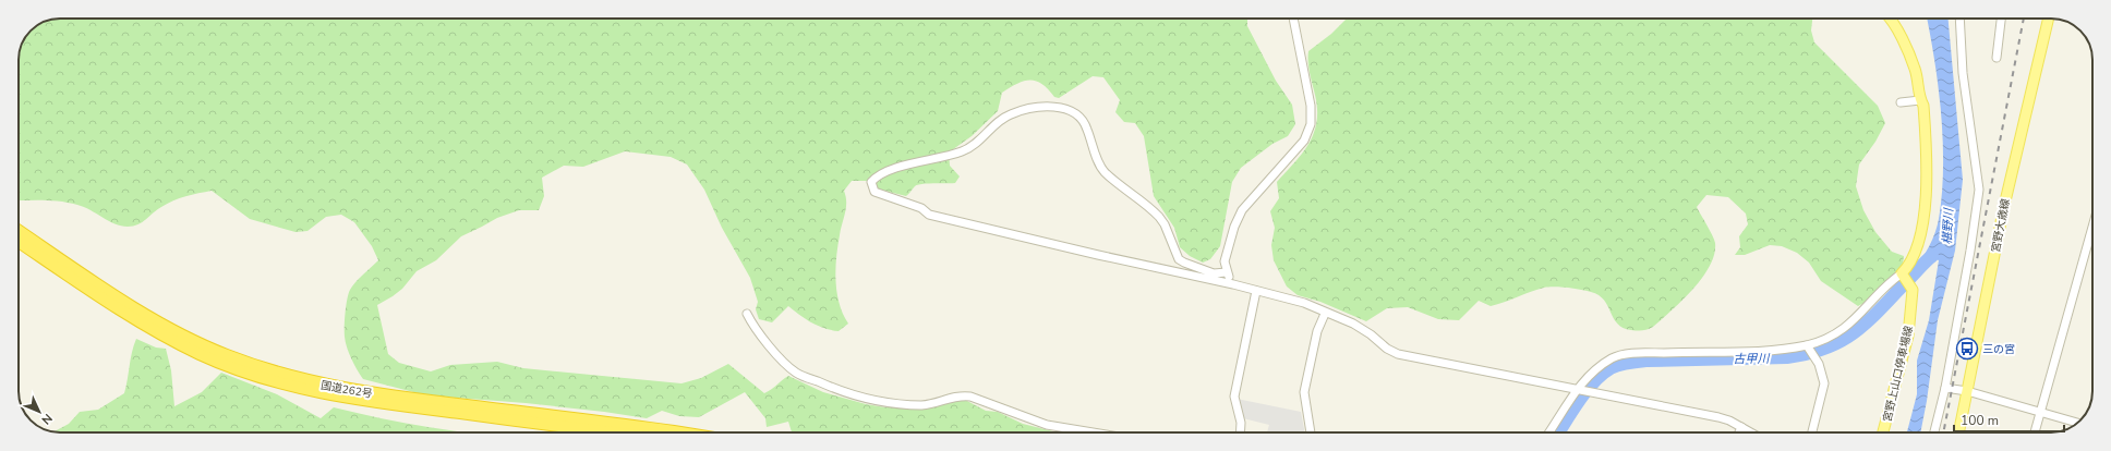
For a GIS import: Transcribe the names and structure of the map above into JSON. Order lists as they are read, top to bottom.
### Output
{
  "streets": {
    "highway": ["国道262号"],
    "main road": ["宮野大歳線", "宮野上山口停車場線"]
  },
  "water": ["椹野川", "古甲川"],
  "places": {
    "bus stop": ["三の宮"]
  },
  "scale_bar": "100 m",
  "north": "bottom right"
}
